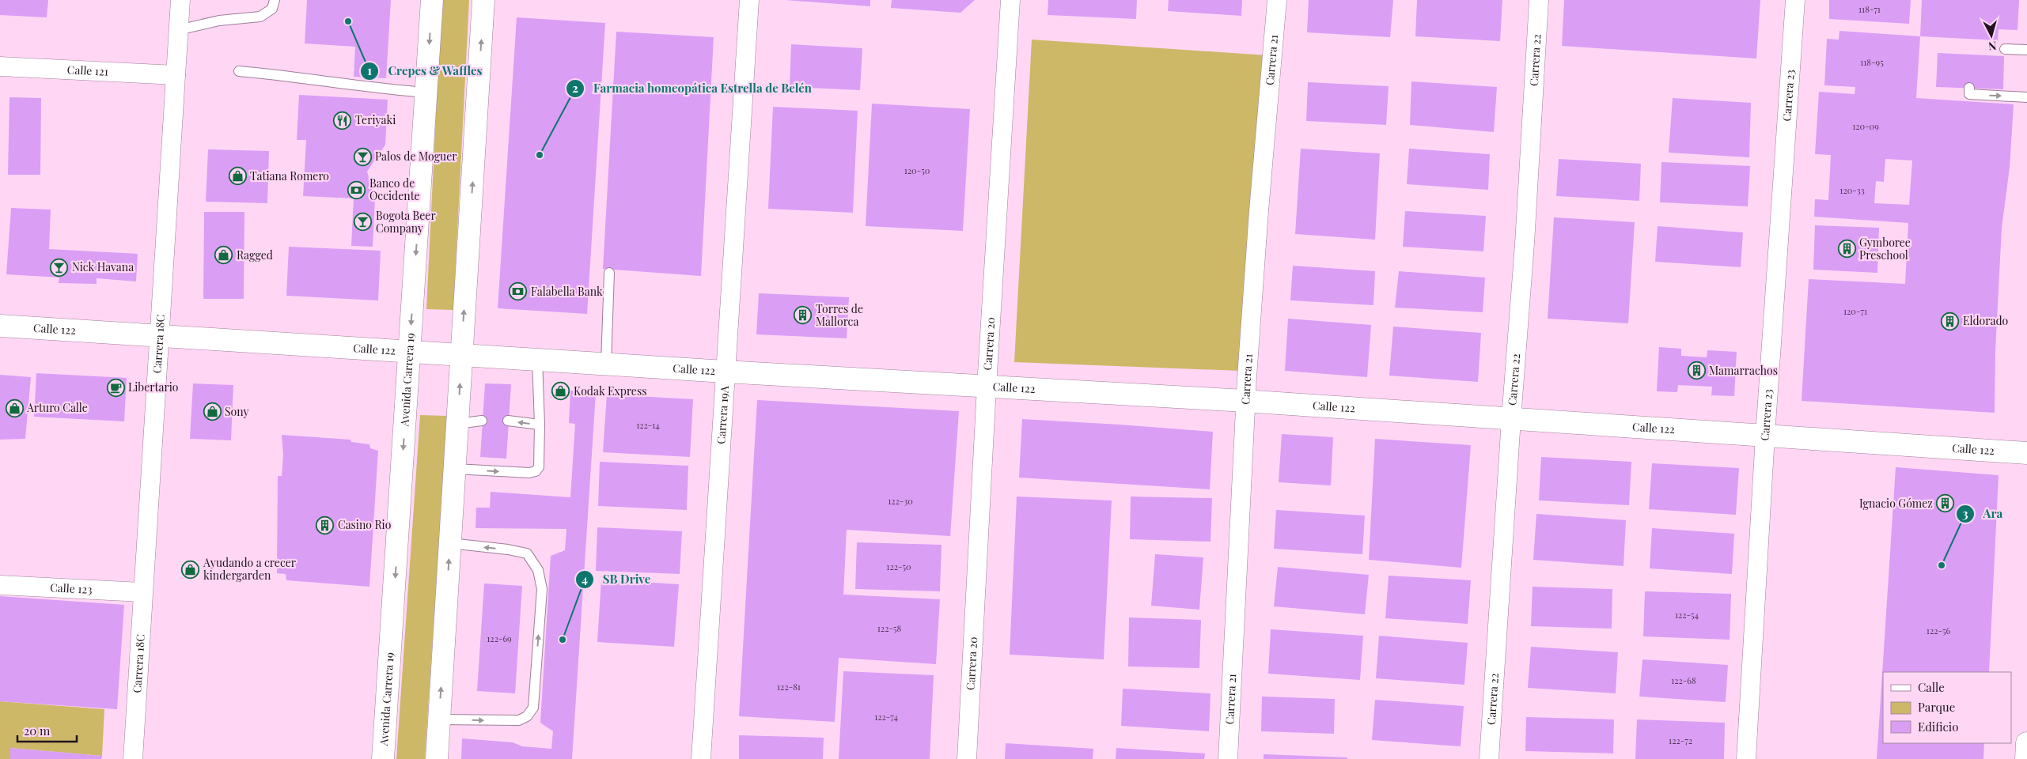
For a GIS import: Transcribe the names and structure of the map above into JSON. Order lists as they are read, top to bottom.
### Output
{
  "streets": {
    "main road": ["Calle 122", "Avenida Carrera 19"],
    "street": [
      "Carrera 21",
      "Carrera 22",
      "Calle 121",
      "Carrera 23",
      "Carrera 18C",
      "Carrera 20",
      "Carrera 19A",
      "Calle 123"
    ]
  },
  "crossings": [
    ["Carrera 21", "Calle 122"],
    ["Carrera 22", "Calle 122"],
    ["Calle 121", "Carrera 18C"],
    ["Carrera 23", "Calle 122"],
    ["Calle 122", "Carrera 18C"],
    ["Calle 122", "Carrera 20"],
    ["Calle 122", "Avenida Carrera 19"],
    ["Calle 122", "Carrera 19A"],
    ["Carrera 18C", "Calle 123"]
  ],
  "places": {
    "other": [
      "Crepes & Waffles",
      "Farmacia homeopática Estrella de Belén",
      "Ara",
      "SB Drive"
    ],
    "restaurant": ["Teriyaki"],
    "bar": ["Palos de Moguer", "Bogota Beer Company", "Nick Havana"],
    "shop": [
      "Tatiana Romero",
      "Ragged",
      "Kodak Express",
      "Arturo Calle",
      "Sony",
      "Ayudando a crecer kindergarden"
    ],
    "bank": ["Banco de Occidente", "Falabella Bank"],
    "building": [
      "Gymboree Preschool",
      "Torres de Mallorca",
      "Eldorado",
      "Mamarrachos",
      "Ignacio Gómez",
      "Casino Rio"
    ],
    "cafe": ["Libertario"]
  },
  "house_numbers": [
    "118-71",
    "118-95",
    "120-09",
    "120-50",
    "120-33",
    "120-71",
    "122-14",
    "122-30",
    "122-50",
    "122-54",
    "122-58",
    "122-56",
    "122-69",
    "122-68",
    "122-81",
    "122-74",
    "122-72"
  ],
  "legend": ["Calle", "Parque", "Edificio"],
  "scale_bar": "20 m",
  "north": "bottom"
}
